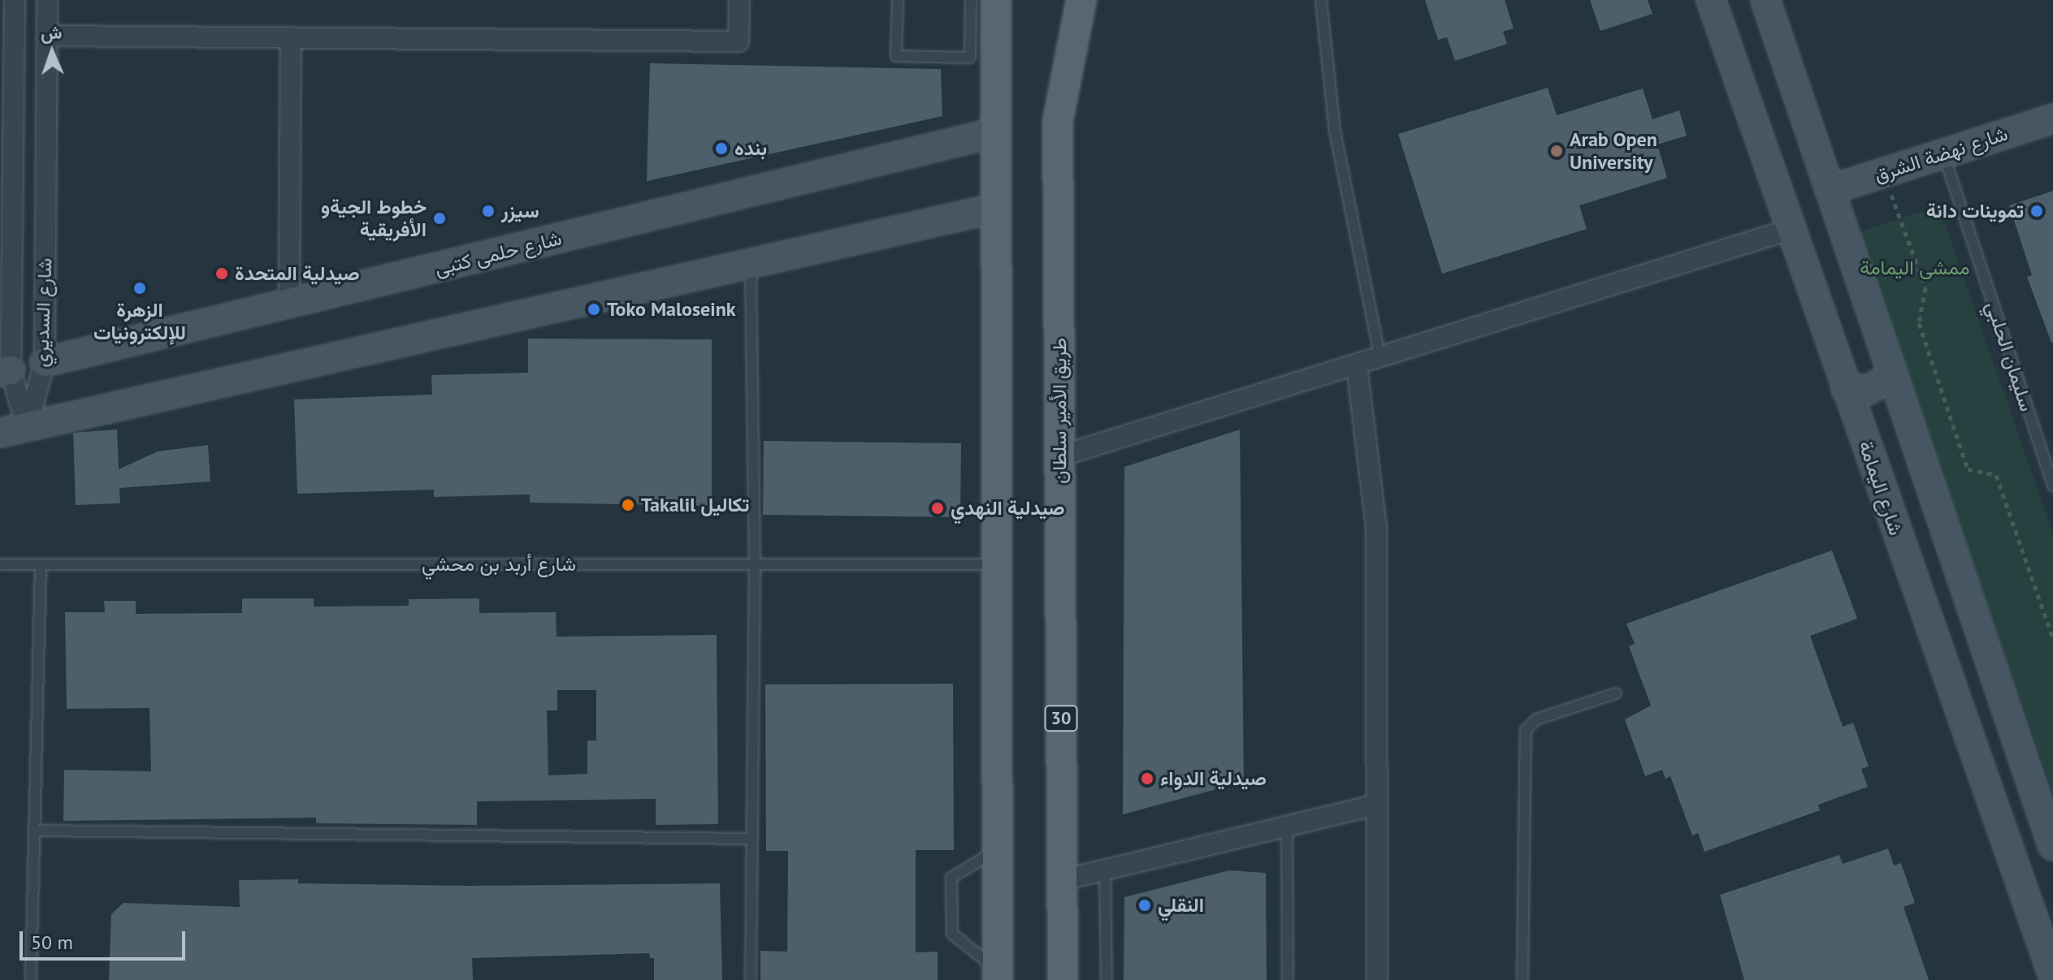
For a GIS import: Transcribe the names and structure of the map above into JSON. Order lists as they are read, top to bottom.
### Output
{
  "streets": {
    "main road": ["طريق الأمير سلطان", "30"],
    "street": [
      "شارع نهضة الشرق",
      "شارع حلمى كتبى",
      "شارع السديري",
      "شارع اليمامة"
    ],
    "lane": ["سليمان الحلبي", "شارع أربد بن محشي"]
  },
  "crossings": [
    ["شارع نهضة الشرق", "سليمان الحلبي"],
    ["شارع حلمى كتبى", "شارع السديري"]
  ],
  "parks": ["ممشى اليمامة"],
  "places": [
    "بنده",
    "Arab Open University",
    "سيزر",
    "تموينات دانة",
    "خطوط الجيةو الأفريقية",
    "صيدلية المتحدة",
    "الزهرة للإلكترونيات",
    "Toko Maloseink",
    "Takalil تكاليل",
    "صيدلية النهدي",
    "صيدلية الدواء",
    "النقلي"
  ],
  "scale_bar": "50 m",
  "north": "top"
}
